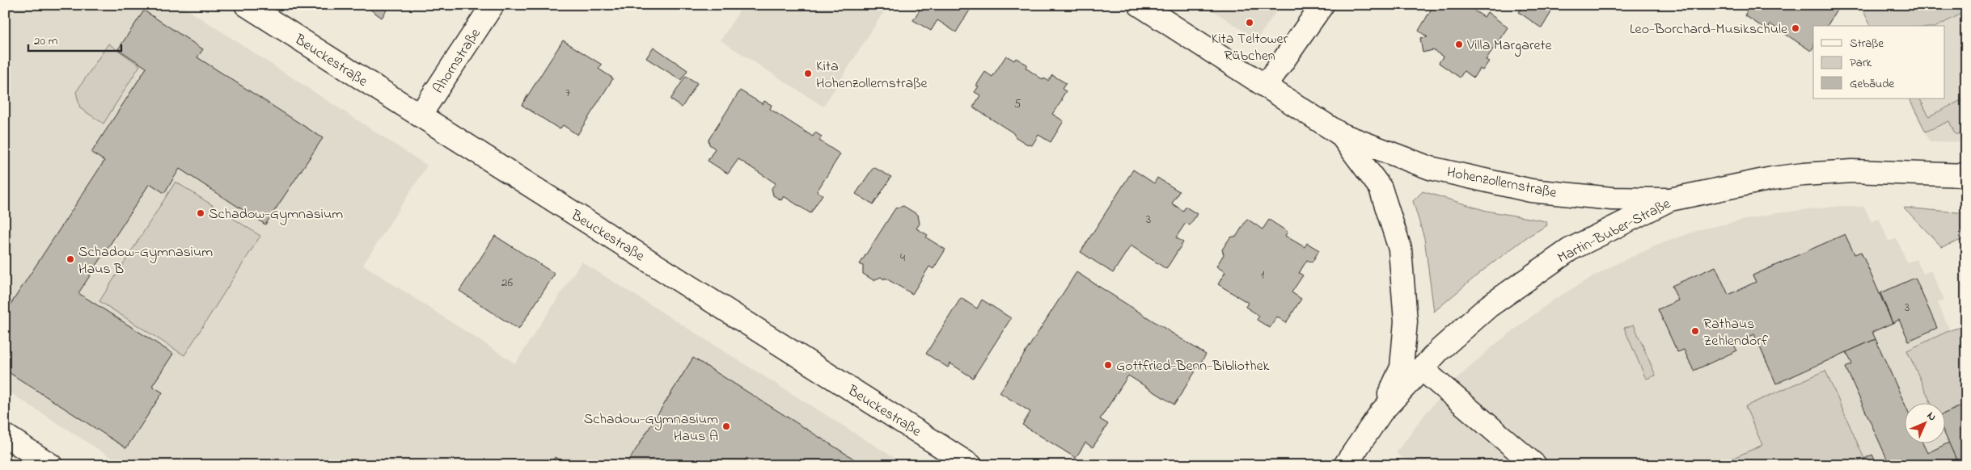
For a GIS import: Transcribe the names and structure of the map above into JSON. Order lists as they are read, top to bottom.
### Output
{
  "streets": {
    "street": [
      "Beuckestraße",
      "Ahornstraße",
      "Hohenzollernstraße",
      "Martin-Buber-Straße"
    ]
  },
  "crossings": [
    ["Beuckestraße", "Ahornstraße"],
    ["Hohenzollernstraße", "Martin-Buber-Straße"]
  ],
  "places": [
    "Kita Teltower Rübchen",
    "Leo-Borchard-Musikschule",
    "Villa Margarete",
    "Kita Hohenzollernstraße",
    "Schadow-Gymnasium",
    "Schadow-Gymnasium Haus B",
    "Rathaus Zehlendorf",
    "Gottfried-Benn-Bibliothek",
    "Schadow-Gymnasium Haus A"
  ],
  "house_numbers": [
    "7",
    "5",
    "3",
    "4",
    "1",
    "26",
    "3"
  ],
  "legend": ["Straße", "Park", "Gebäude"],
  "scale_bar": "20 m",
  "north": "top right"
}
